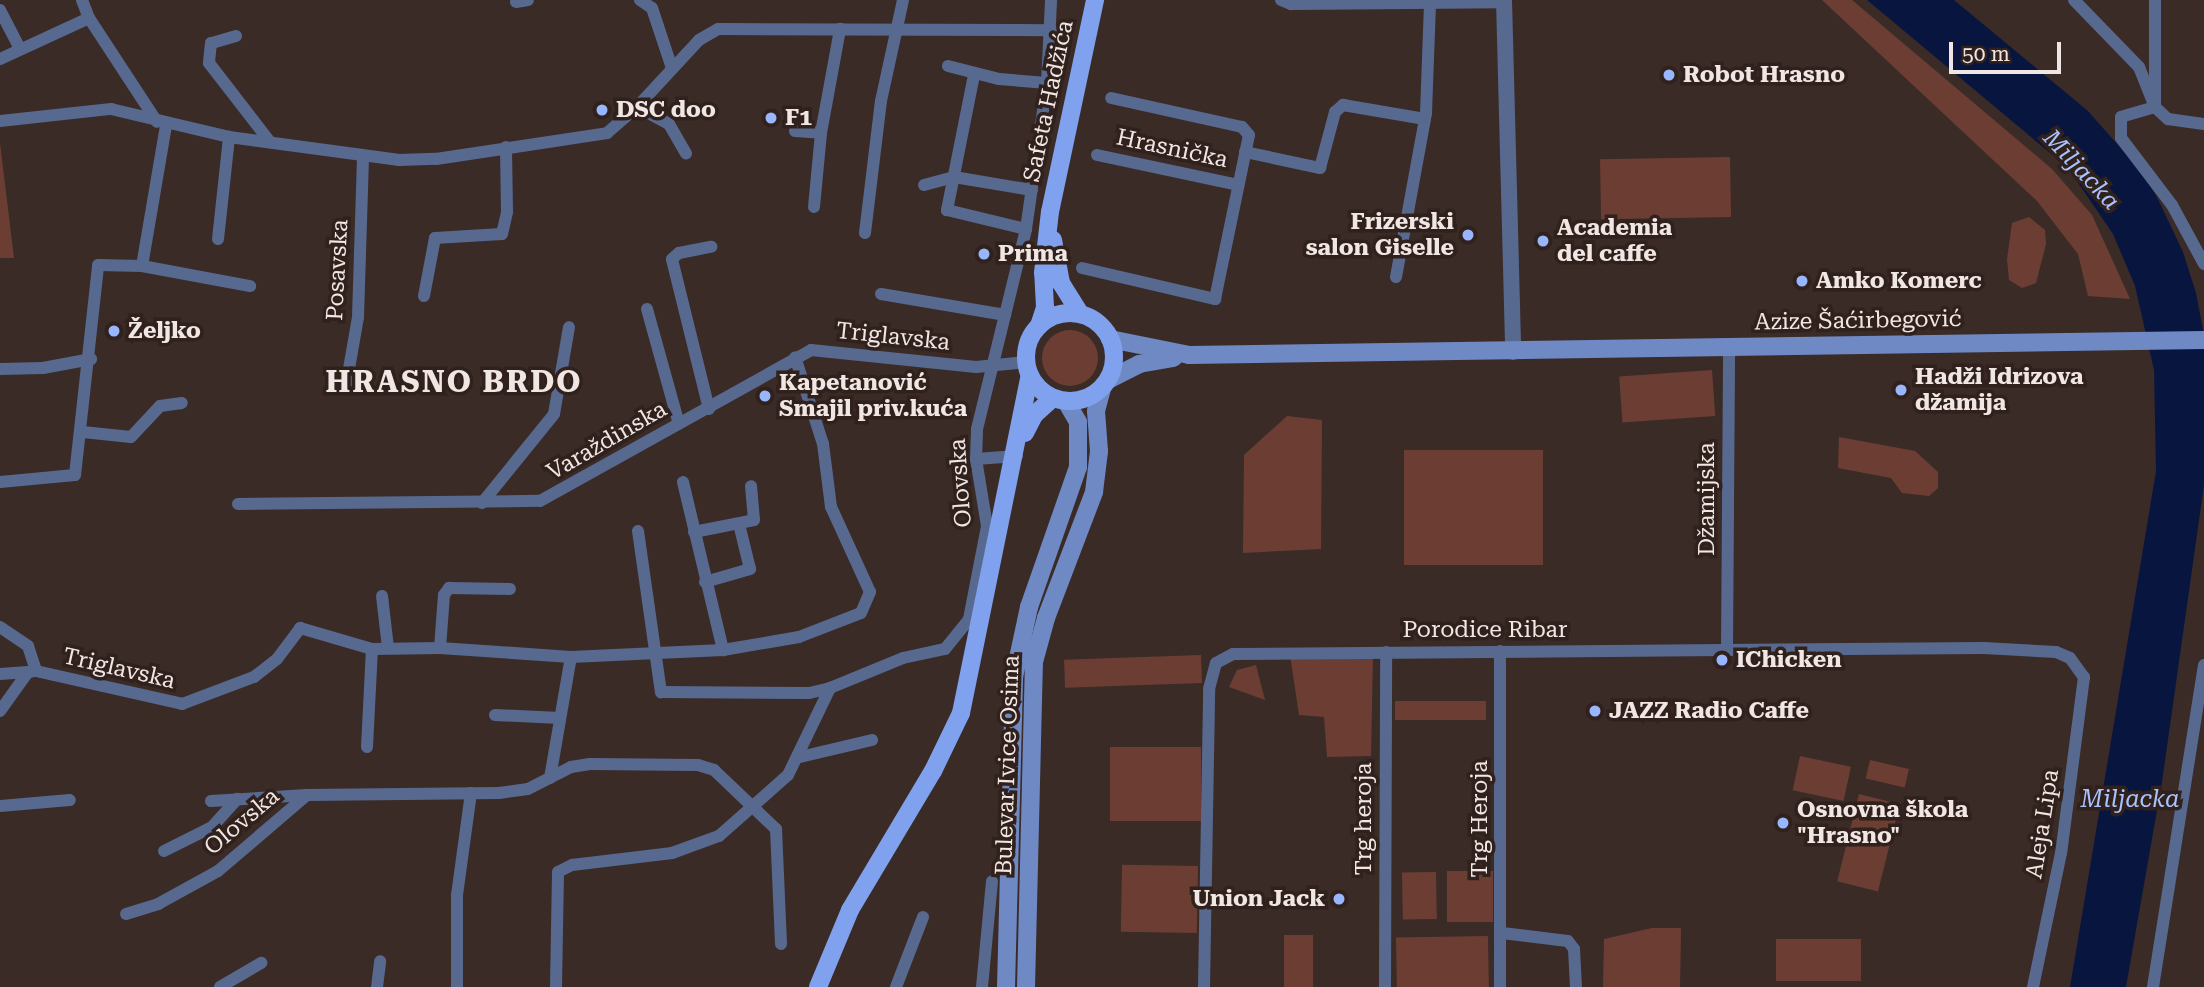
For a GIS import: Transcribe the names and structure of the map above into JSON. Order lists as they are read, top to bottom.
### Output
{
  "streets": {
    "main road": ["Safeta Hadžića", "Azize Šaćirbegović", "Bulevar Ivice Osima"],
    "street": [
      "Hrasnička",
      "Posavska",
      "Triglavska",
      "Varaždinska",
      "Olovska",
      "Džamijska",
      "Porodice Ribar",
      "Trg heroja",
      "Trg Heroja",
      "Aleja Lipa"
    ]
  },
  "crossings": [
    ["Safeta Hadžića", "Azize Šaćirbegović"],
    ["Safeta Hadžića", "Triglavska"],
    ["Safeta Hadžića", "Bulevar Ivice Osima"],
    ["Azize Šaćirbegović", "Triglavska"],
    ["Azize Šaćirbegović", "Džamijska"],
    ["Azize Šaćirbegović", "Bulevar Ivice Osima"],
    ["Triglavska", "Varaždinska"],
    ["Triglavska", "Olovska"],
    ["Triglavska", "Bulevar Ivice Osima"],
    ["Džamijska", "Porodice Ribar"],
    ["Porodice Ribar", "Trg heroja"],
    ["Porodice Ribar", "Trg Heroja"],
    ["Porodice Ribar", "Aleja Lipa"]
  ],
  "districts": ["HRASNO BRDO"],
  "water": ["Miljacka"],
  "places": [
    "Robot Hrasno",
    "DSC doo",
    "F1",
    "Frizerski salon Giselle",
    "Academia del caffe",
    "Prima",
    "Amko Komerc",
    "Željko",
    "Hadži Idrizova džamija",
    "Kapetanović Smajil priv.kuća",
    "IChicken",
    "JAZZ Radio Caffe",
    "Osnovna škola \"Hrasno\"",
    "Union Jack"
  ],
  "scale_bar": "50 m"
}
